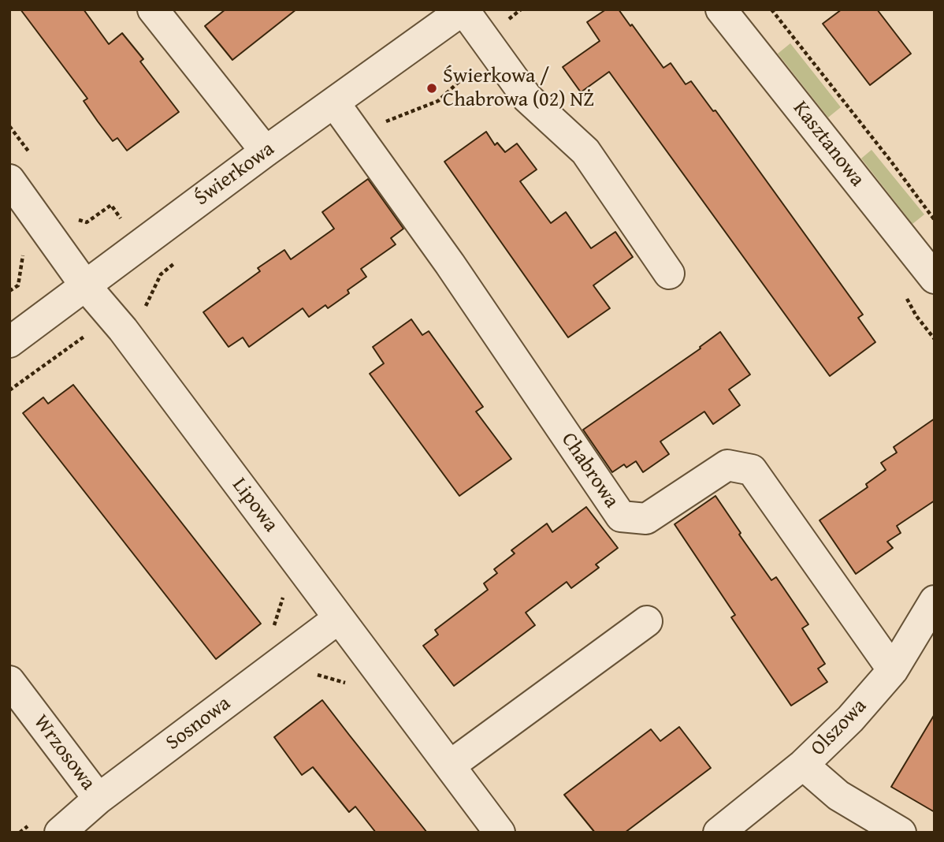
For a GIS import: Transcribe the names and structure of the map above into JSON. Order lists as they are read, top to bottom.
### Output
{
  "streets": {
    "street": [
      "Kasztanowa",
      "Świerkowa",
      "Chabrowa",
      "Lipowa",
      "Sosnowa",
      "Olszowa",
      "Wrzosowa"
    ]
  },
  "crossings": [
    ["Świerkowa", "Chabrowa"],
    ["Świerkowa", "Lipowa"],
    ["Chabrowa", "Olszowa"],
    ["Lipowa", "Sosnowa"],
    ["Sosnowa", "Wrzosowa"]
  ],
  "places": ["Świerkowa / Chabrowa (02) NŻ"]
}
